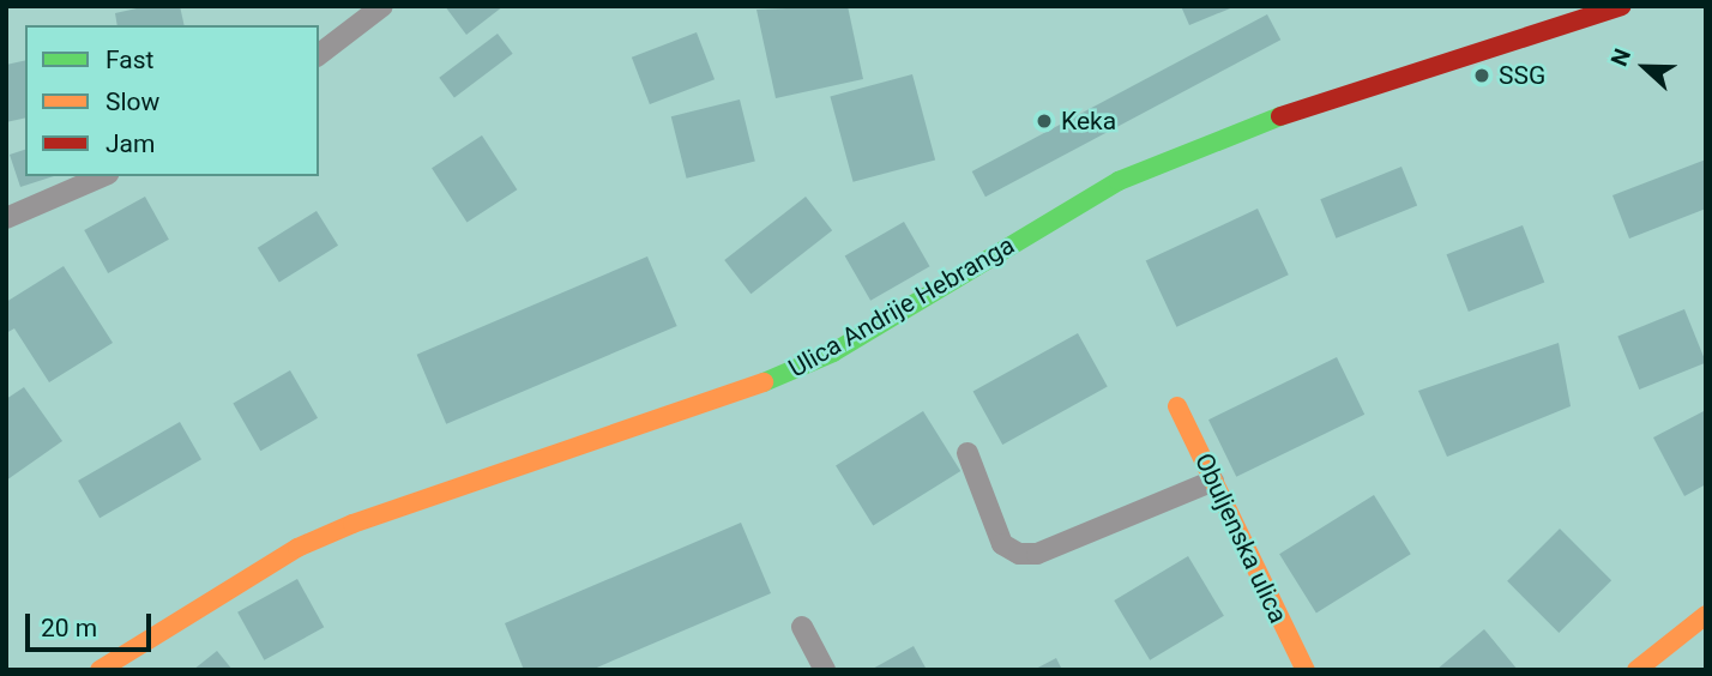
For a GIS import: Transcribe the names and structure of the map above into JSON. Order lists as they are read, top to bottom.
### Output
{
  "streets": {
    "street": ["Ulica Andrije Hebranga", "Obuljenska ulica"]
  },
  "places": ["SSG", "Keka"],
  "legend": ["Fast", "Slow", "Jam"],
  "scale_bar": "20 m",
  "north": "left"
}
